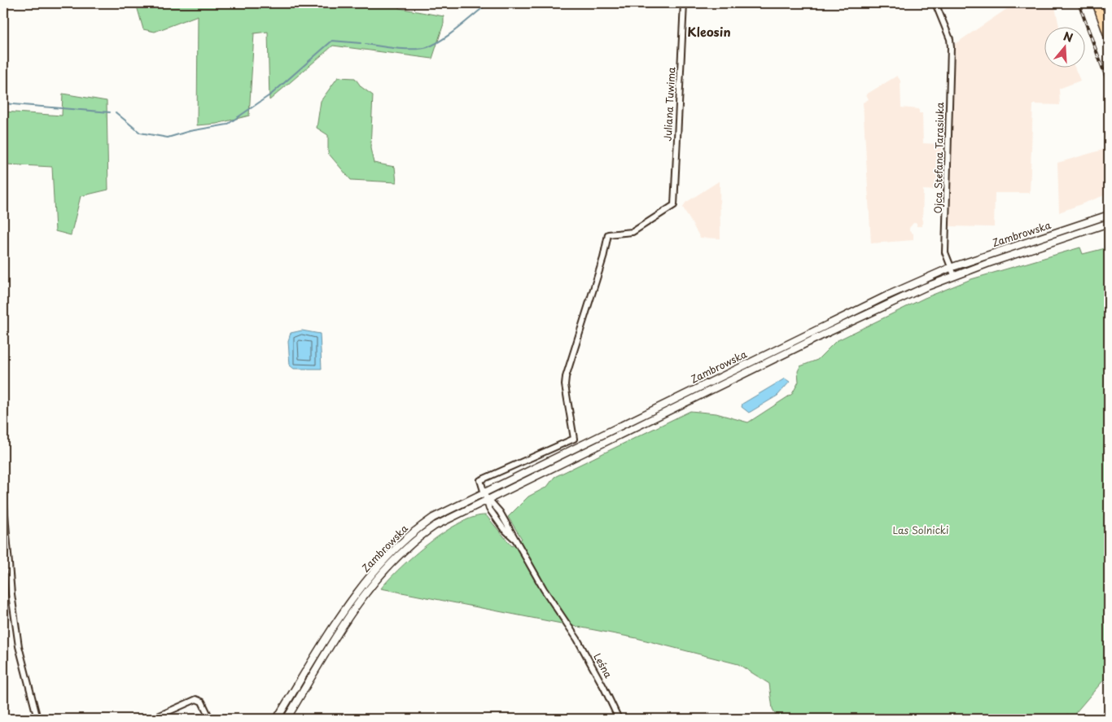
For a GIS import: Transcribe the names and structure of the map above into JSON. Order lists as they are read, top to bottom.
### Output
{
  "streets": {
    "main road": ["Zambrowska"],
    "street": ["Juliana Tuwima", "Ojca Stefana Tarasiuka", "Leśna"]
  },
  "crossings": [
    ["Juliana Tuwima", "Leśna"],
    ["Ojca Stefana Tarasiuka", "Zambrowska"],
    ["Zambrowska", "Leśna"]
  ],
  "districts": ["Kleosin"],
  "parks": ["Las Solnicki"],
  "north": "top"
}
